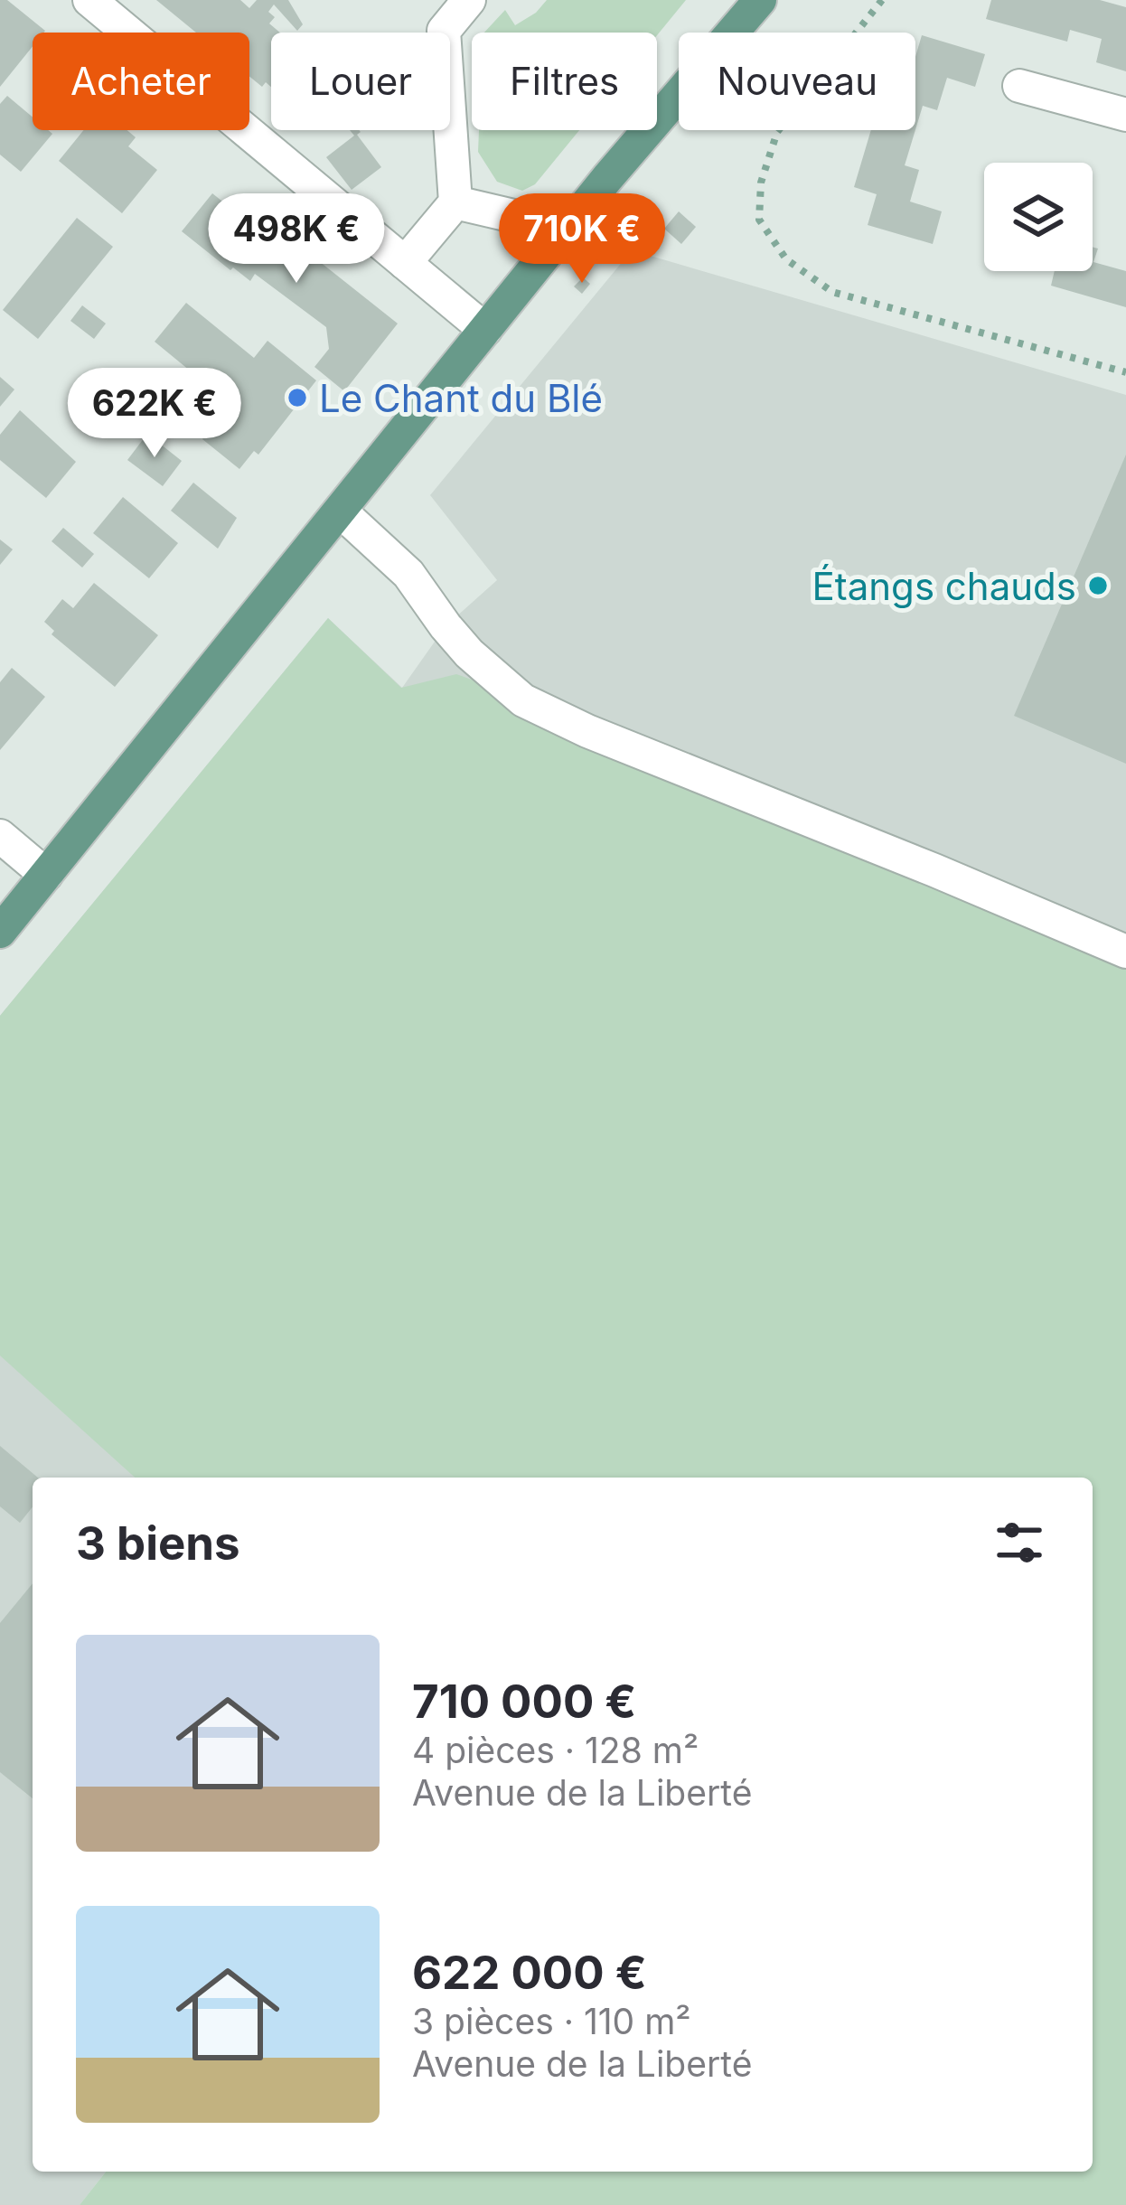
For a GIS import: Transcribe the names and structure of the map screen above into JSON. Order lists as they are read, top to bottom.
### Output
{
  "places": ["Le Chant du Blé", "Étangs chauds"],
  "page": {
    "chip": [
      "Acheter",
      "Louer",
      "Filtres",
      "Nouveau"
    ],
    "price": ["498K €", "710K €", "622K €"],
    "heading": "3 biens",
    "list": [
      {
        "name": "710 000 €",
        "note": "4 pièces · 128 m² · Avenue de la Liberté"
      },
      {
        "name": "622 000 €",
        "note": "3 pièces · 110 m² · Avenue de la Liberté"
      }
    ]
  }
}
